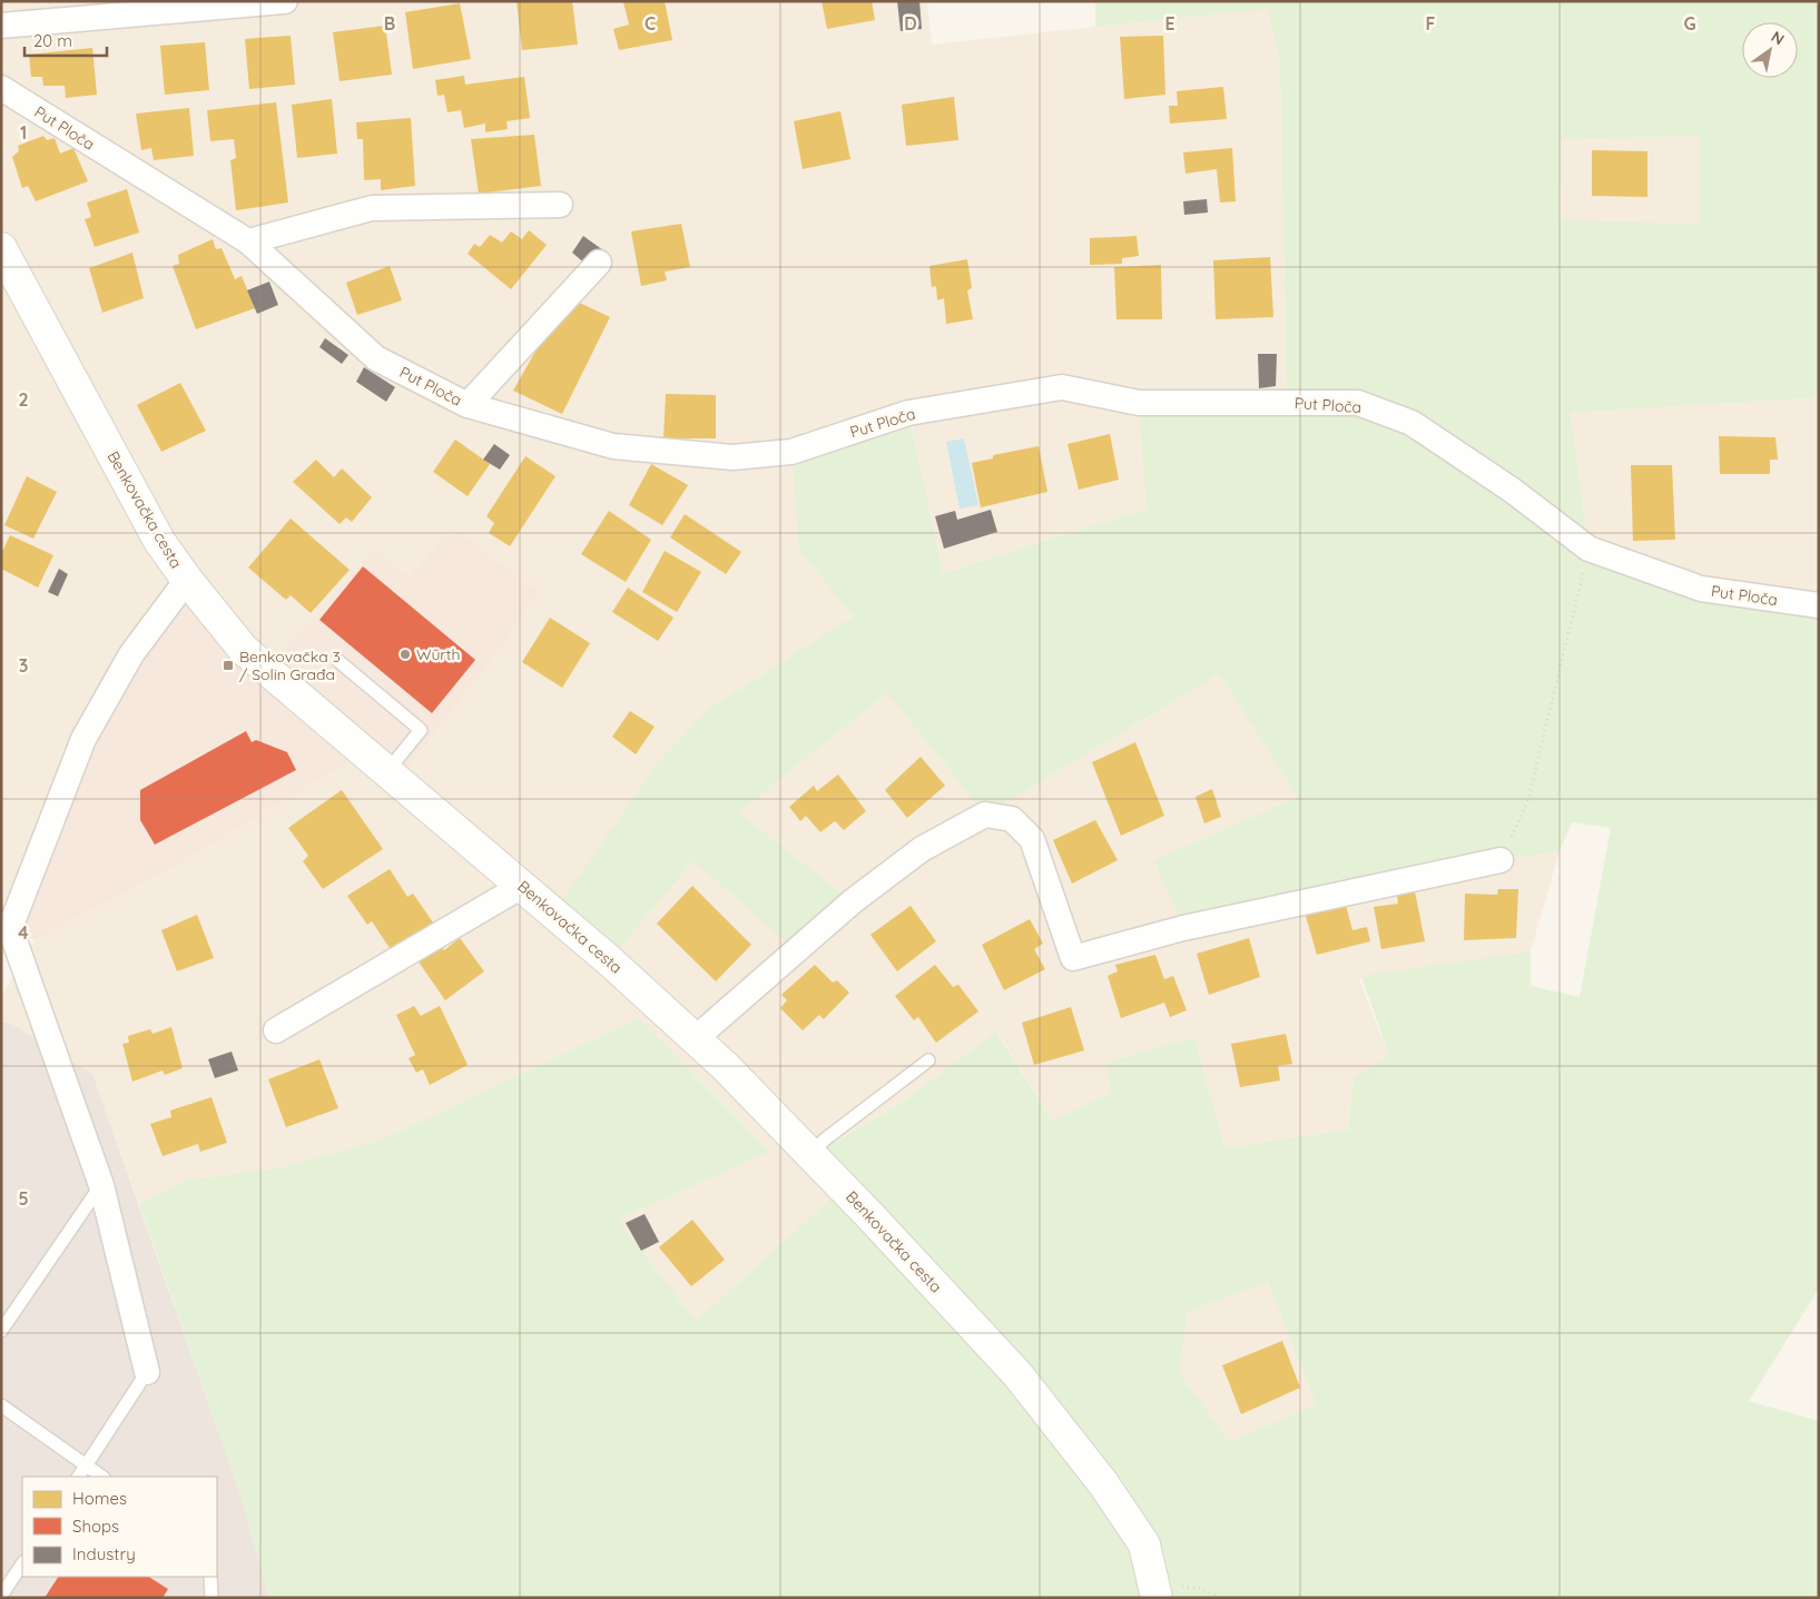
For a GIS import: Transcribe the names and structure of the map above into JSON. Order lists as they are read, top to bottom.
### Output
{
  "streets": {
    "main road": ["Benkovačka cesta"],
    "street": ["Put Ploča"]
  },
  "places": {
    "other": ["Würth"],
    "transit": ["Benkovačka 3 / Solin Građa"]
  },
  "legend": ["Homes", "Shops", "Industry"],
  "scale_bar": "20 m",
  "north": "top right",
  "grid": {
    "columns": [
      "B",
      "C",
      "D",
      "E",
      "F",
      "G"
    ],
    "rows": [
      "1",
      "2",
      "3",
      "4",
      "5"
    ]
  }
}
